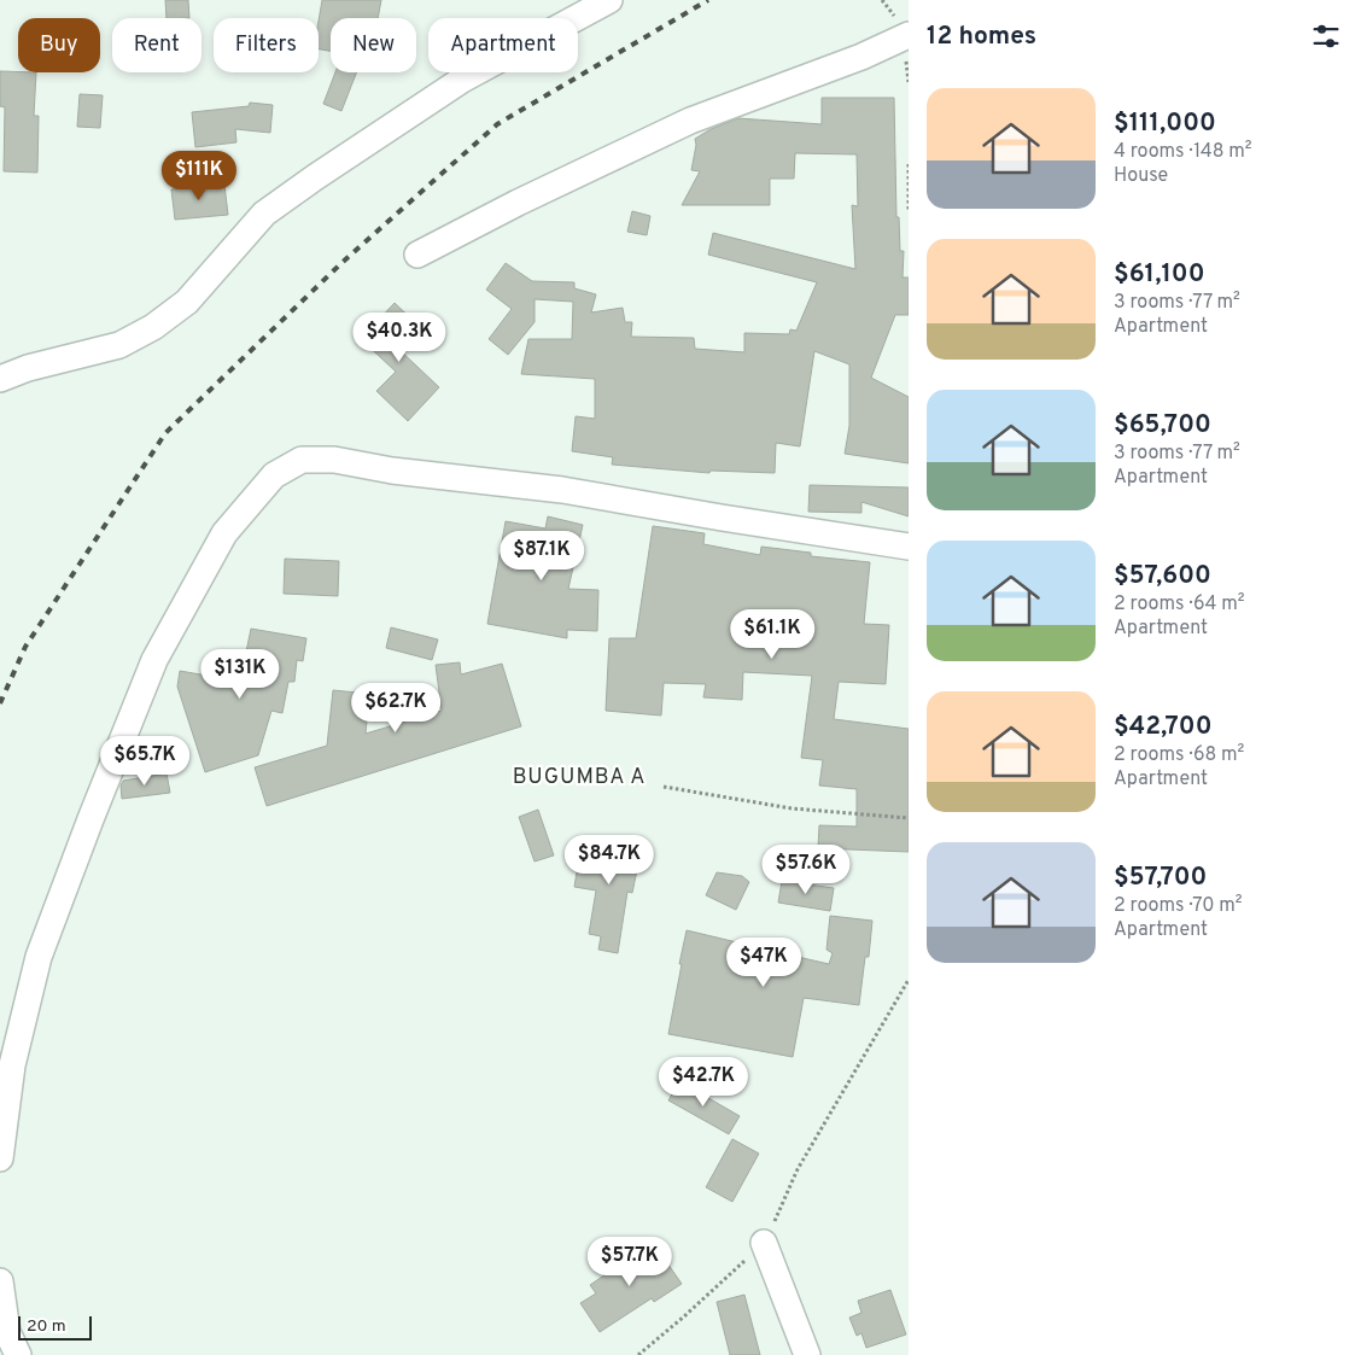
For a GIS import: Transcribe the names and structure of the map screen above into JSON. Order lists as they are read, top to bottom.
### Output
{
  "districts": ["BUGUMBA A"],
  "scale_bar": "20 m",
  "page": {
    "heading": "12 homes",
    "chip": [
      "Buy",
      "Rent",
      "Filters",
      "New",
      "Apartment"
    ],
    "list": [
      {
        "name": "$111,000",
        "note": "4 rooms · 148 m² · House"
      },
      {
        "name": "$61,100",
        "note": "3 rooms · 77 m² · Apartment"
      },
      {
        "name": "$65,700",
        "note": "3 rooms · 77 m² · Apartment"
      },
      {
        "name": "$57,600",
        "note": "2 rooms · 64 m² · Apartment"
      },
      {
        "name": "$42,700",
        "note": "2 rooms · 68 m² · Apartment"
      },
      {
        "name": "$57,700",
        "note": "2 rooms · 70 m² · Apartment"
      }
    ],
    "price": [
      "$111K",
      "$40.3K",
      "$87.1K",
      "$61.1K",
      "$131K",
      "$62.7K",
      "$65.7K",
      "$84.7K",
      "$57.6K",
      "$47K",
      "$42.7K",
      "$57.7K"
    ],
    "scale": "20 m"
  }
}
